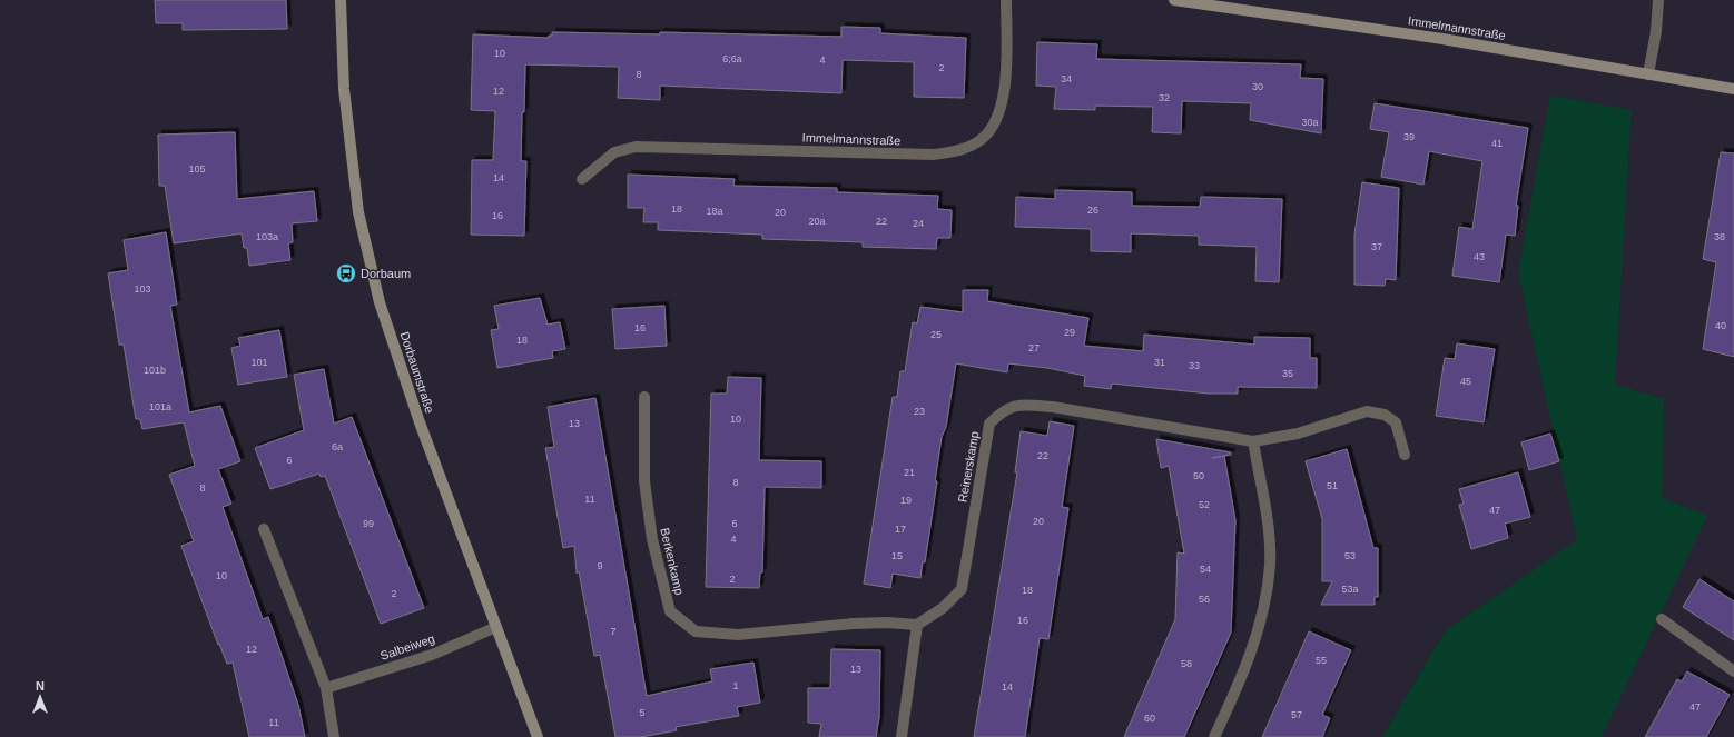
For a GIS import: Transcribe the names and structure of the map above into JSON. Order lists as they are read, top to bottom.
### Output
{
  "streets": {
    "street": [
      "Immelmannstraße",
      "Dorbaumstraße",
      "Reinerskamp",
      "Berkenkamp",
      "Salbeiweg"
    ]
  },
  "crossings": [
    ["Dorbaumstraße", "Salbeiweg"],
    ["Reinerskamp", "Berkenkamp"]
  ],
  "places": {
    "bus stop": ["Dorbaum"]
  },
  "house_numbers": [
    "10",
    "6;6a",
    "4",
    "2",
    "8",
    "34",
    "30",
    "12",
    "32",
    "30a",
    "39",
    "41",
    "105",
    "14",
    "18",
    "26",
    "18a",
    "20",
    "16",
    "20a",
    "22",
    "24",
    "103a",
    "38",
    "37",
    "43",
    "103",
    "40",
    "16",
    "29",
    "25",
    "18",
    "27",
    "101",
    "31",
    "33",
    "101b",
    "35",
    "45",
    "101a",
    "23",
    "10",
    "13",
    "6a",
    "22",
    "6",
    "21",
    "50",
    "8",
    "51",
    "8",
    "11",
    "19",
    "52",
    "47",
    "20",
    "99",
    "6",
    "17",
    "4",
    "15",
    "53",
    "9",
    "54",
    "10",
    "2",
    "53a",
    "18",
    "2",
    "56",
    "16",
    "7",
    "12",
    "55",
    "58",
    "13",
    "1",
    "14",
    "47",
    "5",
    "57",
    "60",
    "11"
  ],
  "north": "top"
}
